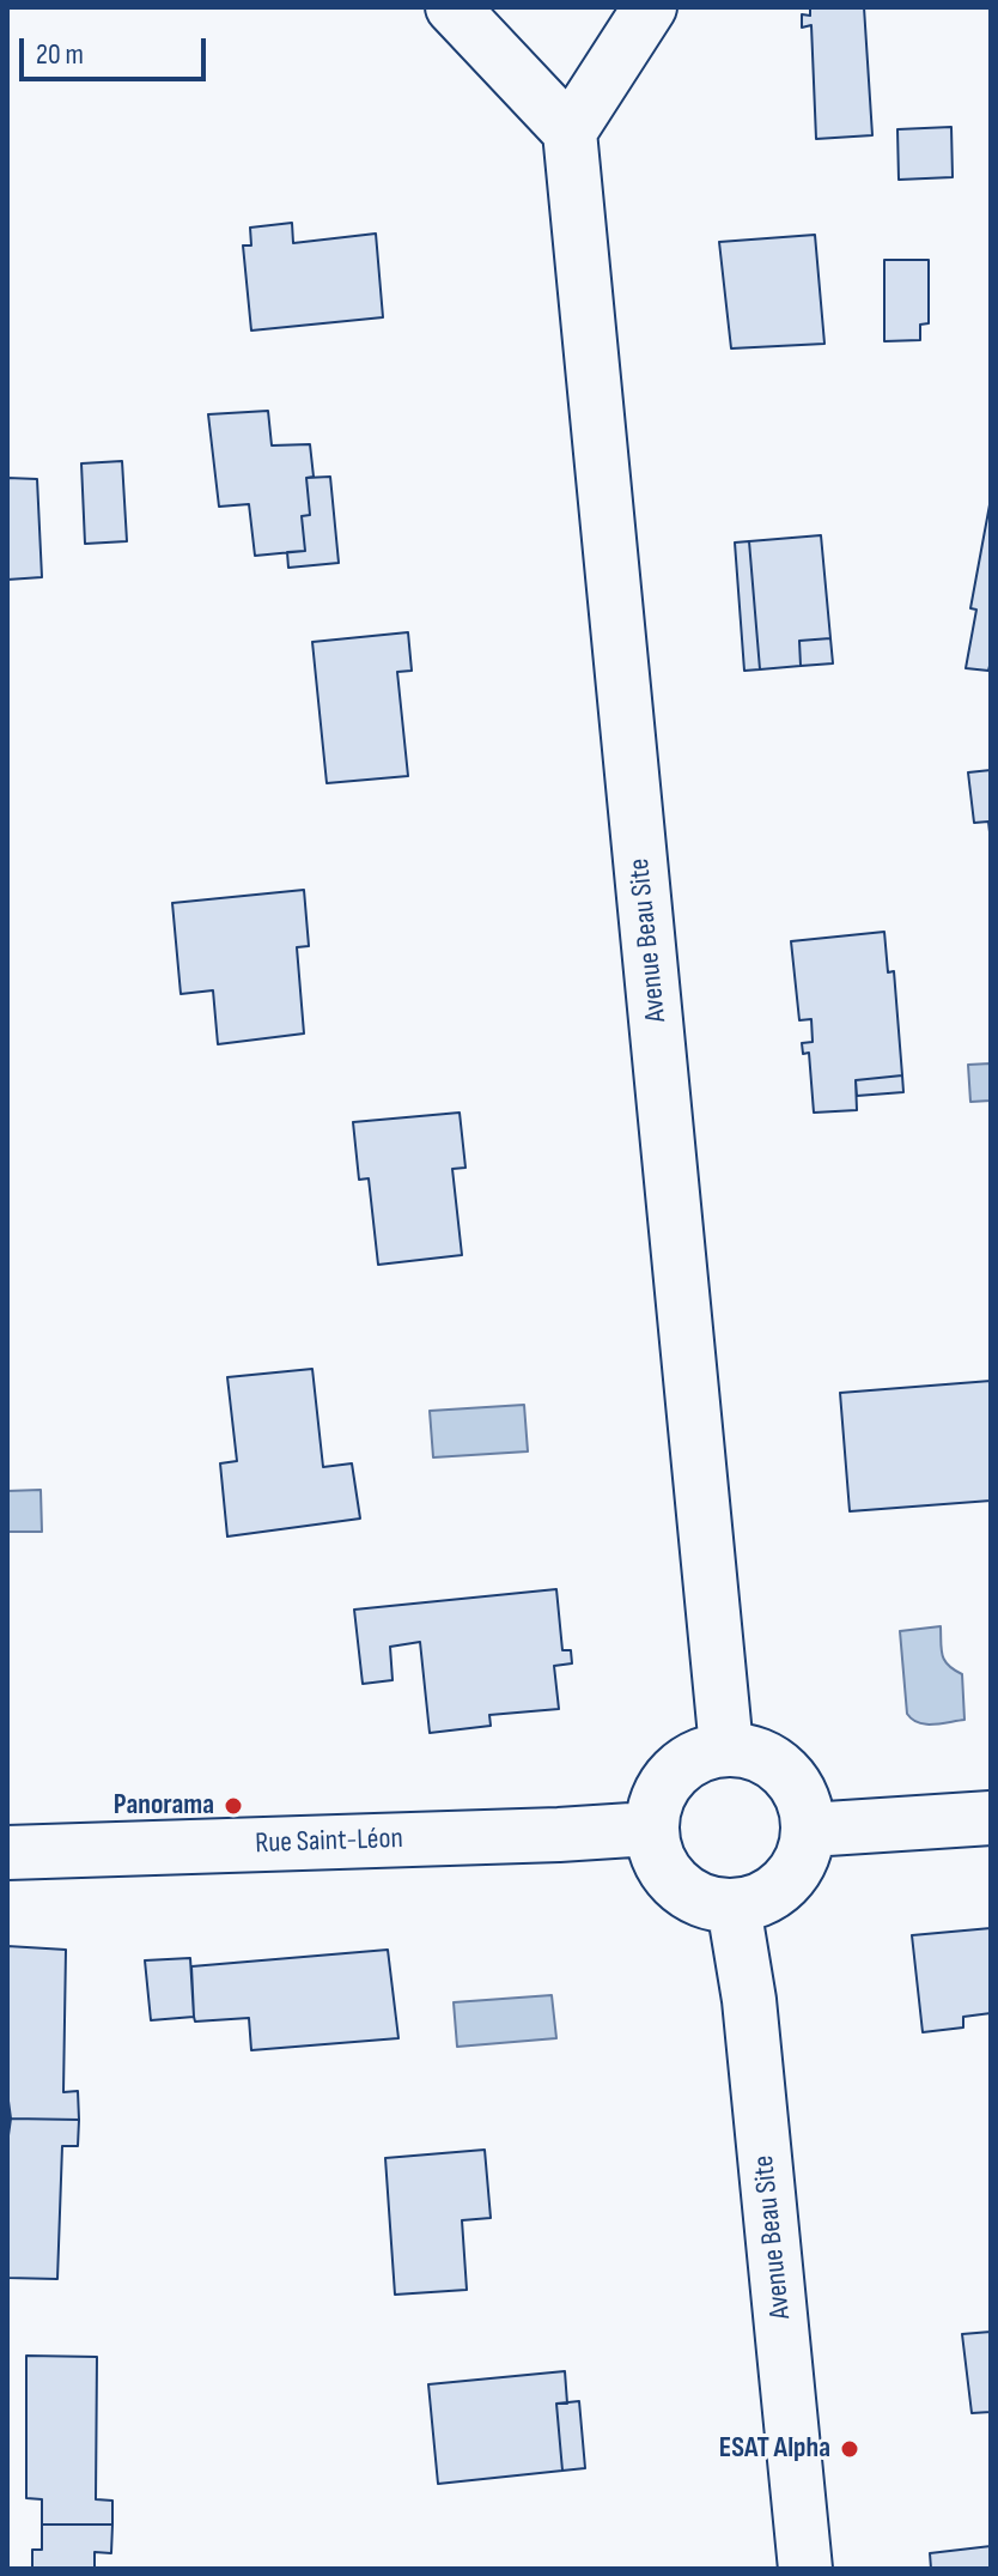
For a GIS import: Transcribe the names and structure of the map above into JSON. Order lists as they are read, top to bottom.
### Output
{
  "streets": {
    "street": ["Avenue Beau Site", "Rue Saint-Léon"]
  },
  "crossings": [
    ["Avenue Beau Site", "Rue Saint-Léon"]
  ],
  "places": ["Panorama", "ESAT Alpha"],
  "scale_bar": "20 m"
}
